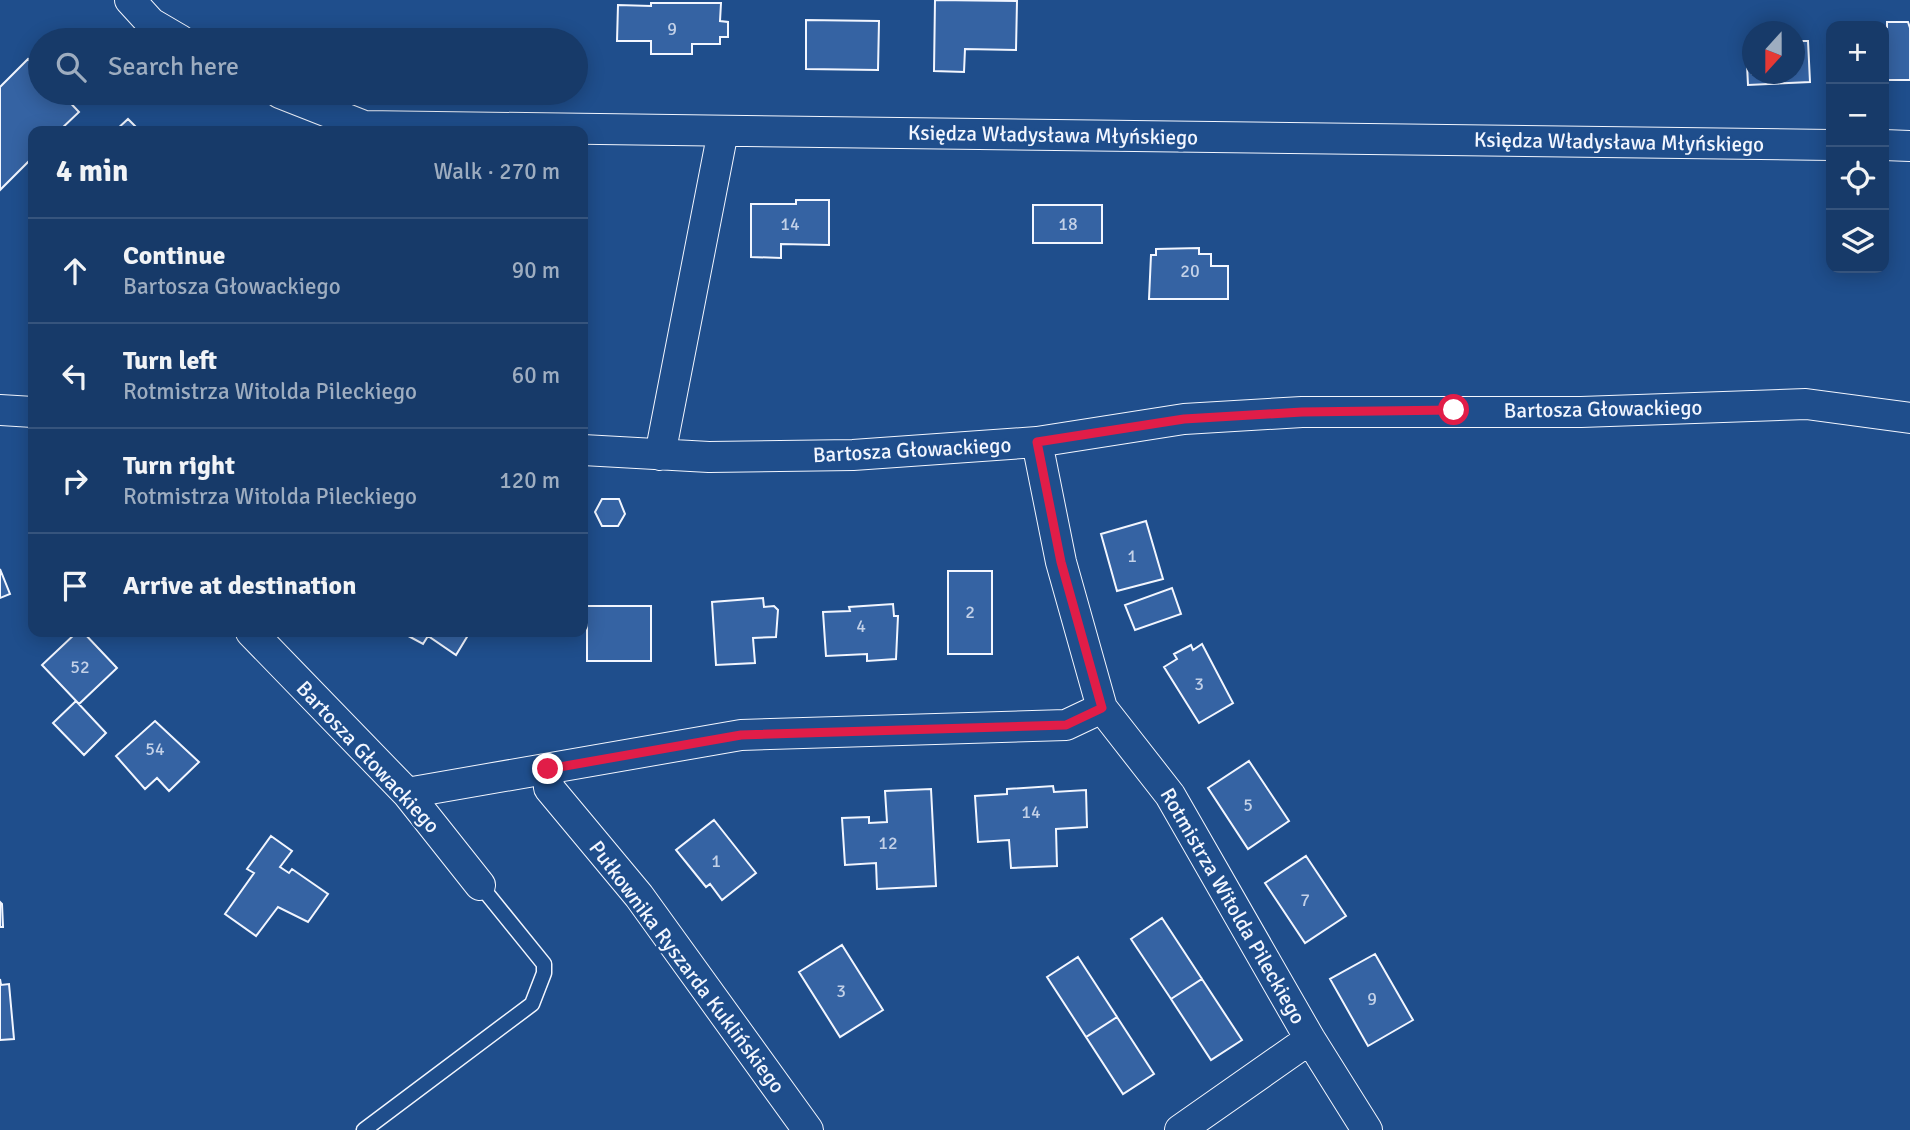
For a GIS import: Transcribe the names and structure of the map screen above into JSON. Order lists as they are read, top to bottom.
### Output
{
  "streets": {
    "street": [
      "Księdza Władysława Młyńskiego",
      "Bartosza Głowackiego",
      "Rotmistrza Witolda Pileckiego",
      "Pułkownika Ryszarda Kuklińskiego"
    ]
  },
  "crossings": [
    ["Bartosza Głowackiego", "Rotmistrza Witolda Pileckiego"]
  ],
  "house_numbers": [
    "9",
    "14",
    "18",
    "20",
    "1",
    "2",
    "4",
    "52",
    "3",
    "54",
    "5",
    "14",
    "12",
    "1",
    "7",
    "3",
    "9"
  ],
  "north": "bottom",
  "page": {
    "map_buttons": ["+", "−"],
    "search": "Search here",
    "heading": ["4 min", "Walk · 270 m"],
    "list": [
      ["Continue", "Bartosza Głowackiego", "90 m"],
      ["Turn left", "Rotmistrza Witolda Pileckiego", "60 m"],
      ["Turn right", "Rotmistrza Witolda Pileckiego", "120 m"],
      "Arrive at destination"
    ]
  }
}
